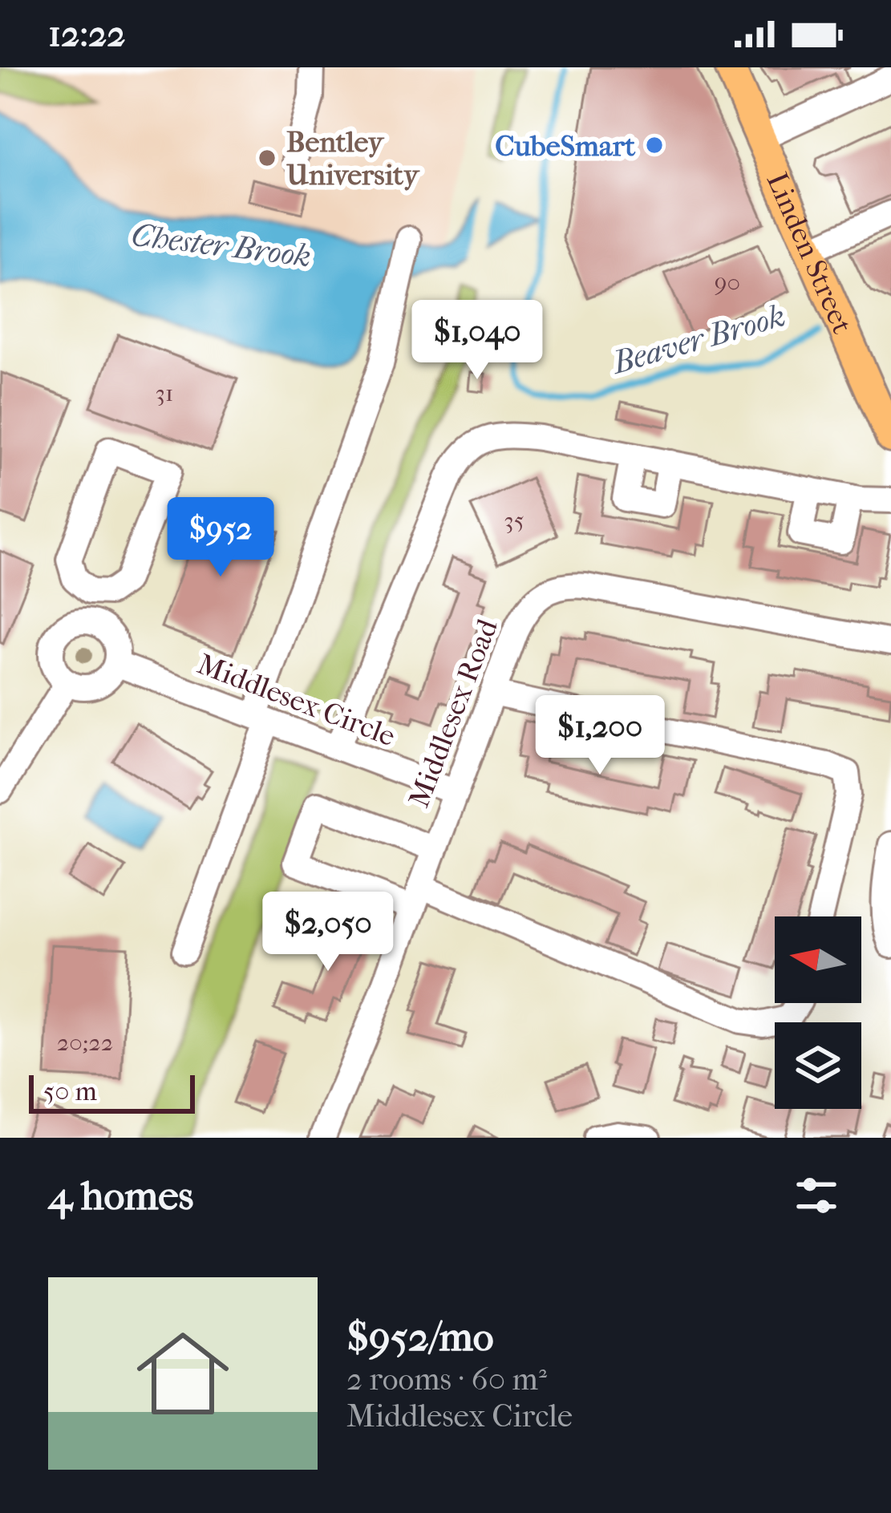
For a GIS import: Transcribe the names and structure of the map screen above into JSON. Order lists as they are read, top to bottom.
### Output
{
  "streets": {
    "main road": ["Linden Street"],
    "street": ["Middlesex Circle", "Middlesex Road"]
  },
  "crossings": [
    ["Middlesex Circle", "Middlesex Road"]
  ],
  "water": ["Chester Brook", "Beaver Brook"],
  "places": ["CubeSmart", "Bentley University"],
  "house_numbers": [
    "90",
    "31",
    "35",
    "20;22"
  ],
  "scale_bar": "50 m",
  "north": "left",
  "page": {
    "status": "12:22",
    "price": [
      "$1,040",
      "$952",
      "$1,200",
      "$2,050"
    ],
    "scale": "50 m",
    "heading": "4 homes",
    "list": [
      {
        "name": "$952/mo",
        "note": "2 rooms · 60 m² · Middlesex Circle"
      }
    ]
  }
}
